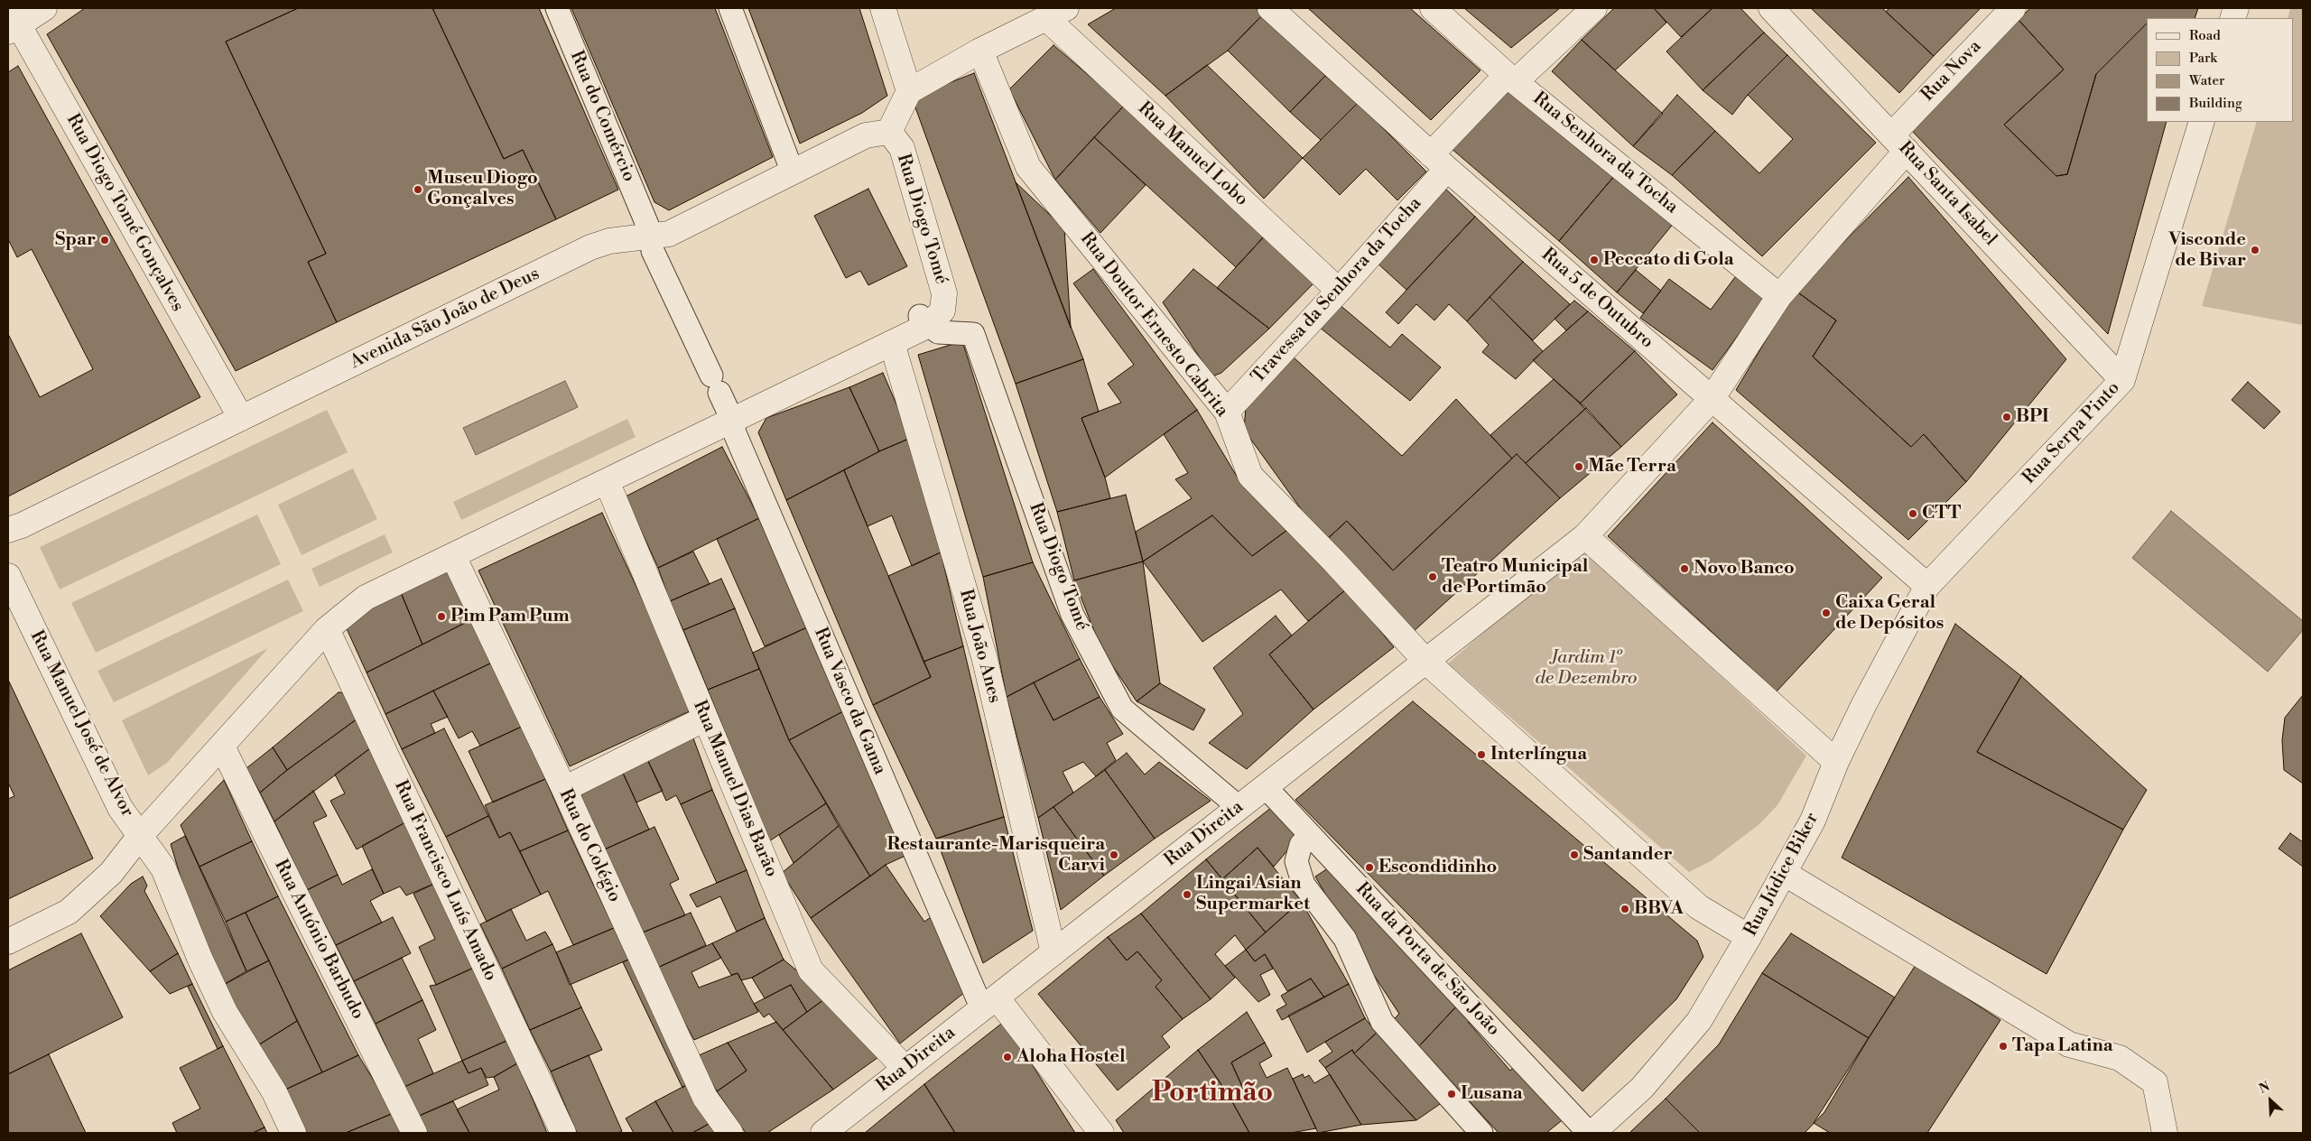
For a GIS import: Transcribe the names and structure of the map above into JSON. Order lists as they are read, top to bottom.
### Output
{
  "streets": {
    "street": [
      "Rua Nova",
      "Rua do Comércio",
      "Rua Senhora da Tocha",
      "Rua Manuel Lobo",
      "Rua Santa Isabel",
      "Rua Diogo Tomé Gonçalves",
      "Rua Diogo Tomé",
      "Travessa da Senhora da Tocha",
      "Rua 5 de Outubro",
      "Avenida São João de Deus",
      "Rua Doutor Ernesto Cabrita",
      "Rua Serpa Pinto",
      "Rua João Anes",
      "Rua Vasco da Gama",
      "Rua Manuel José de Alvor",
      "Rua Manuel Dias Barão",
      "Rua Direita",
      "Rua do Colégio",
      "Rua Júdice Biker",
      "Rua Francisco Luís Amado",
      "Rua António Barbudo",
      "Rua da Porta de São João"
    ]
  },
  "crossings": [
    ["Rua Nova", "Rua Senhora da Tocha"],
    ["Rua Nova", "Rua Santa Isabel"],
    ["Rua Nova", "Rua Direita"],
    ["Rua Senhora da Tocha", "Travessa da Senhora da Tocha"],
    ["Rua Senhora da Tocha", "Rua Direita"],
    ["Rua Manuel Lobo", "Travessa da Senhora da Tocha"],
    ["Rua Santa Isabel", "Rua Serpa Pinto"],
    ["Rua Diogo Tomé Gonçalves", "Avenida São João de Deus"],
    ["Rua Diogo Tomé", "Avenida São João de Deus"],
    ["Rua Diogo Tomé", "Rua Direita"],
    ["Travessa da Senhora da Tocha", "Rua 5 de Outubro"],
    ["Travessa da Senhora da Tocha", "Rua Doutor Ernesto Cabrita"],
    ["Rua 5 de Outubro", "Rua Serpa Pinto"],
    ["Rua 5 de Outubro", "Rua Direita"],
    ["Rua 5 de Outubro", "Rua Júdice Biker"],
    ["Rua Doutor Ernesto Cabrita", "Rua Direita"],
    ["Rua Doutor Ernesto Cabrita", "Rua Júdice Biker"],
    ["Rua Serpa Pinto", "Rua Júdice Biker"],
    ["Rua João Anes", "Rua Direita"],
    ["Rua Vasco da Gama", "Rua Direita"],
    ["Rua Manuel Dias Barão", "Rua Direita"],
    ["Rua Direita", "Rua da Porta de São João"]
  ],
  "districts": ["Portimão"],
  "parks": ["Jardim 1º de Dezembro"],
  "places": [
    "Museu Diogo Gonçalves",
    "Spar",
    "Visconde de Bivar",
    "Peccato di Gola",
    "BPI",
    "Mãe Terra",
    "CTT",
    "Novo Banco",
    "Teatro Municipal de Portimão",
    "Caixa Geral de Depósitos",
    "Pim Pam Pum",
    "Interlíngua",
    "Restaurante-Marisqueira Carvi",
    "Santander",
    "Escondidinho",
    "Lingai Asian Supermarket",
    "BBVA",
    "Tapa Latina",
    "Aloha Hostel",
    "Lusana"
  ],
  "legend": [
    "Road",
    "Park",
    "Water",
    "Building"
  ],
  "north": "top left"
}
